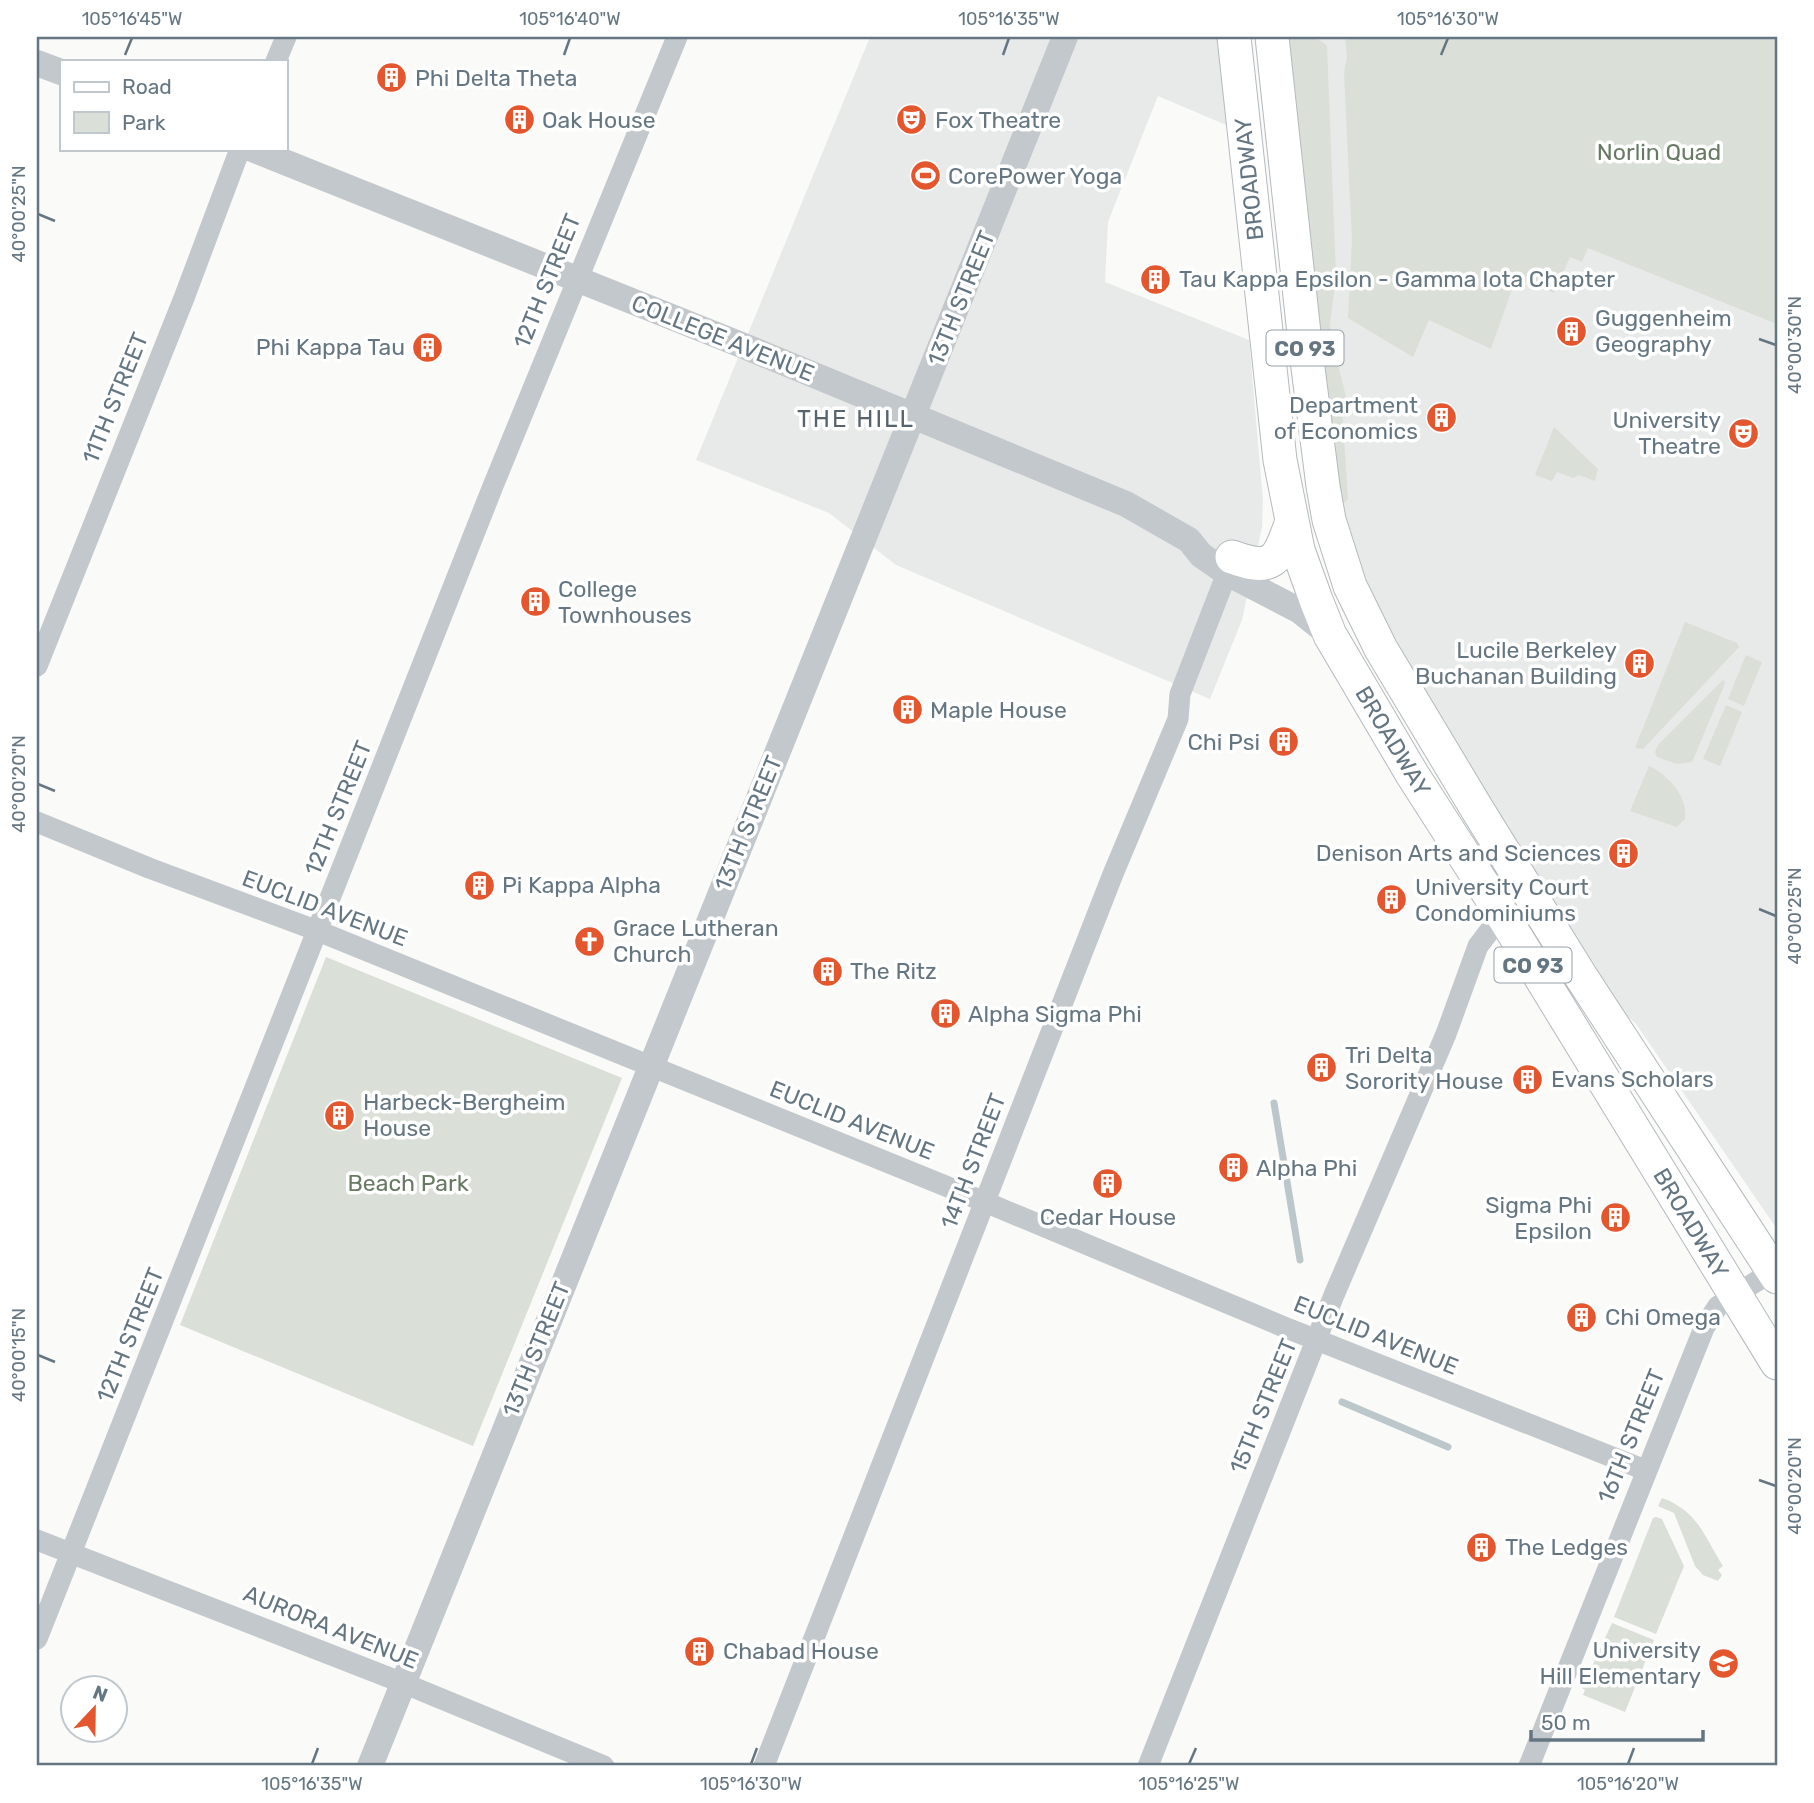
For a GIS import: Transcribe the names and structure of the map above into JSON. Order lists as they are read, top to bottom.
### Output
{
  "streets": {
    "main road": ["BROADWAY", "CO 93"],
    "street": [
      "12TH STREET",
      "13TH STREET",
      "COLLEGE AVENUE",
      "11TH STREET",
      "EUCLID AVENUE",
      "14TH STREET",
      "15TH STREET",
      "16TH STREET",
      "AURORA AVENUE"
    ]
  },
  "crossings": [
    ["BROADWAY", "COLLEGE AVENUE"],
    ["BROADWAY", "15TH STREET"],
    ["BROADWAY", "16TH STREET"],
    ["12TH STREET", "COLLEGE AVENUE"],
    ["12TH STREET", "EUCLID AVENUE"],
    ["12TH STREET", "AURORA AVENUE"],
    ["13TH STREET", "COLLEGE AVENUE"],
    ["13TH STREET", "EUCLID AVENUE"],
    ["13TH STREET", "AURORA AVENUE"],
    ["COLLEGE AVENUE", "14TH STREET"],
    ["EUCLID AVENUE", "14TH STREET"],
    ["EUCLID AVENUE", "15TH STREET"],
    ["EUCLID AVENUE", "16TH STREET"]
  ],
  "districts": ["THE HILL"],
  "parks": ["Norlin Quad", "Beach Park"],
  "places": {
    "building": [
      "Phi Delta Theta",
      "Oak House",
      "Tau Kappa Epsilon - Gamma Iota Chapter",
      "Guggenheim Geography",
      "Phi Kappa Tau",
      "Department of Economics",
      "College Townhouses",
      "Lucile Berkeley Buchanan Building",
      "Maple House",
      "Chi Psi",
      "Denison Arts and Sciences",
      "Pi Kappa Alpha",
      "University Court Condominiums",
      "The Ritz",
      "Alpha Sigma Phi",
      "Tri Delta Sorority House",
      "Evans Scholars",
      "Harbeck-Bergheim House",
      "Alpha Phi",
      "Cedar House",
      "Sigma Phi Epsilon",
      "Chi Omega",
      "The Ledges",
      "Chabad House"
    ],
    "theatre": ["Fox Theatre", "University Theatre"],
    "sports": ["CorePower Yoga"],
    "church": ["Grace Lutheran Church"],
    "school or university": ["University Hill Elementary"]
  },
  "legend": ["Road", "Park"],
  "scale_bar": "50 m",
  "north": "top",
  "coordinates": [
    "105°16'45\"W",
    "105°16'40\"W",
    "105°16'35\"W",
    "105°16'30\"W",
    "40°00'25\"N",
    "40°00'30\"N",
    "40°00'20\"N",
    "40°00'15\"N",
    "105°16'25\"W",
    "105°16'20\"W"
  ]
}
